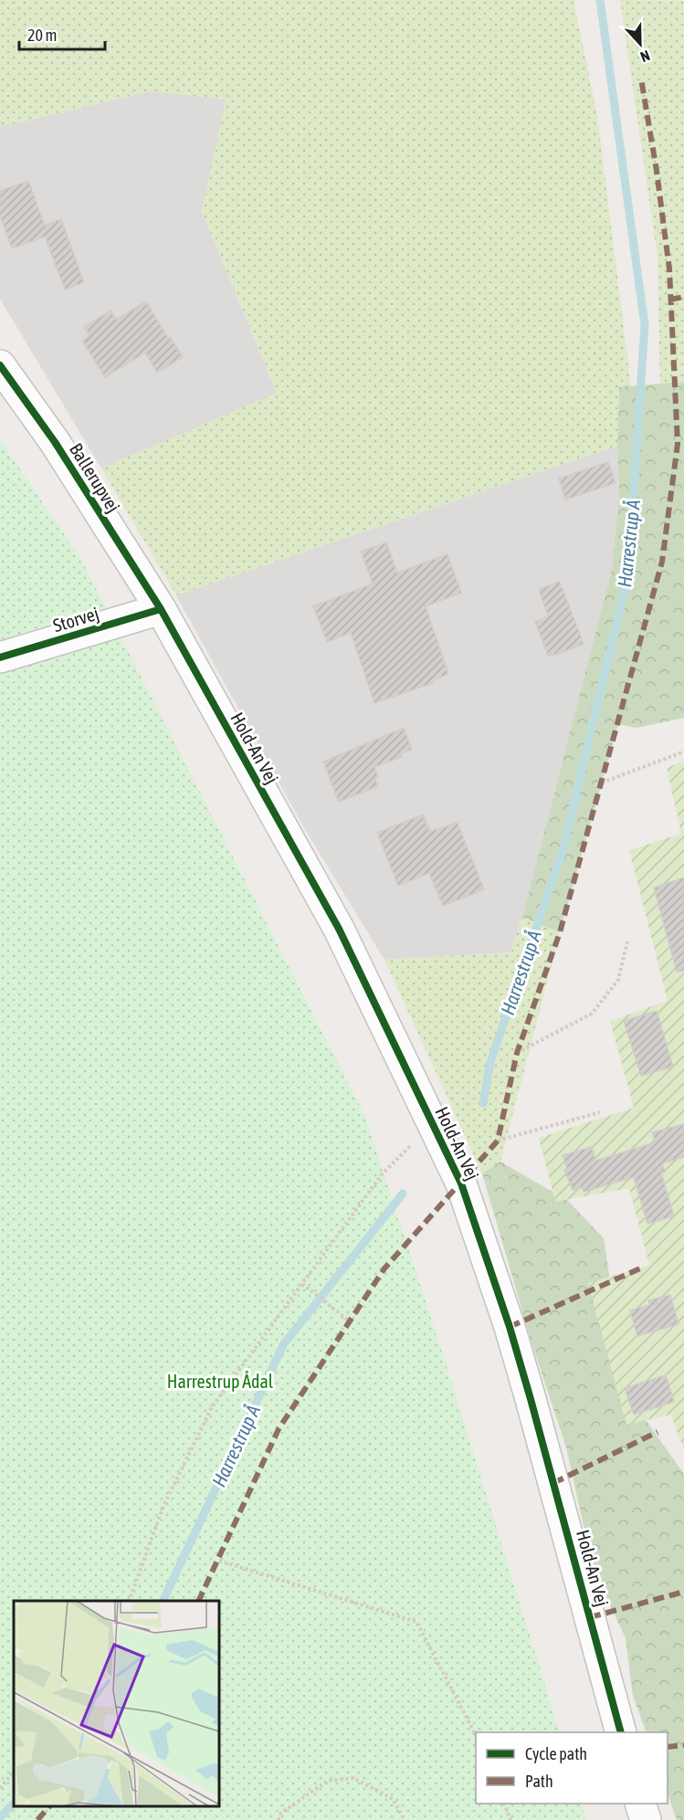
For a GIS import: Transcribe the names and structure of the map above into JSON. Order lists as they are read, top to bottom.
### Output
{
  "streets": {
    "street": ["Ballerupvej", "Storvej", "Hold-An Vej"]
  },
  "crossings": [
    ["Ballerupvej", "Storvej"],
    ["Ballerupvej", "Hold-An Vej"],
    ["Storvej", "Hold-An Vej"]
  ],
  "water": ["Harrestrup Å"],
  "parks": ["Harrestrup Ådal"],
  "legend": ["Cycle path", "Path"],
  "scale_bar": "20 m",
  "north": "bottom"
}
